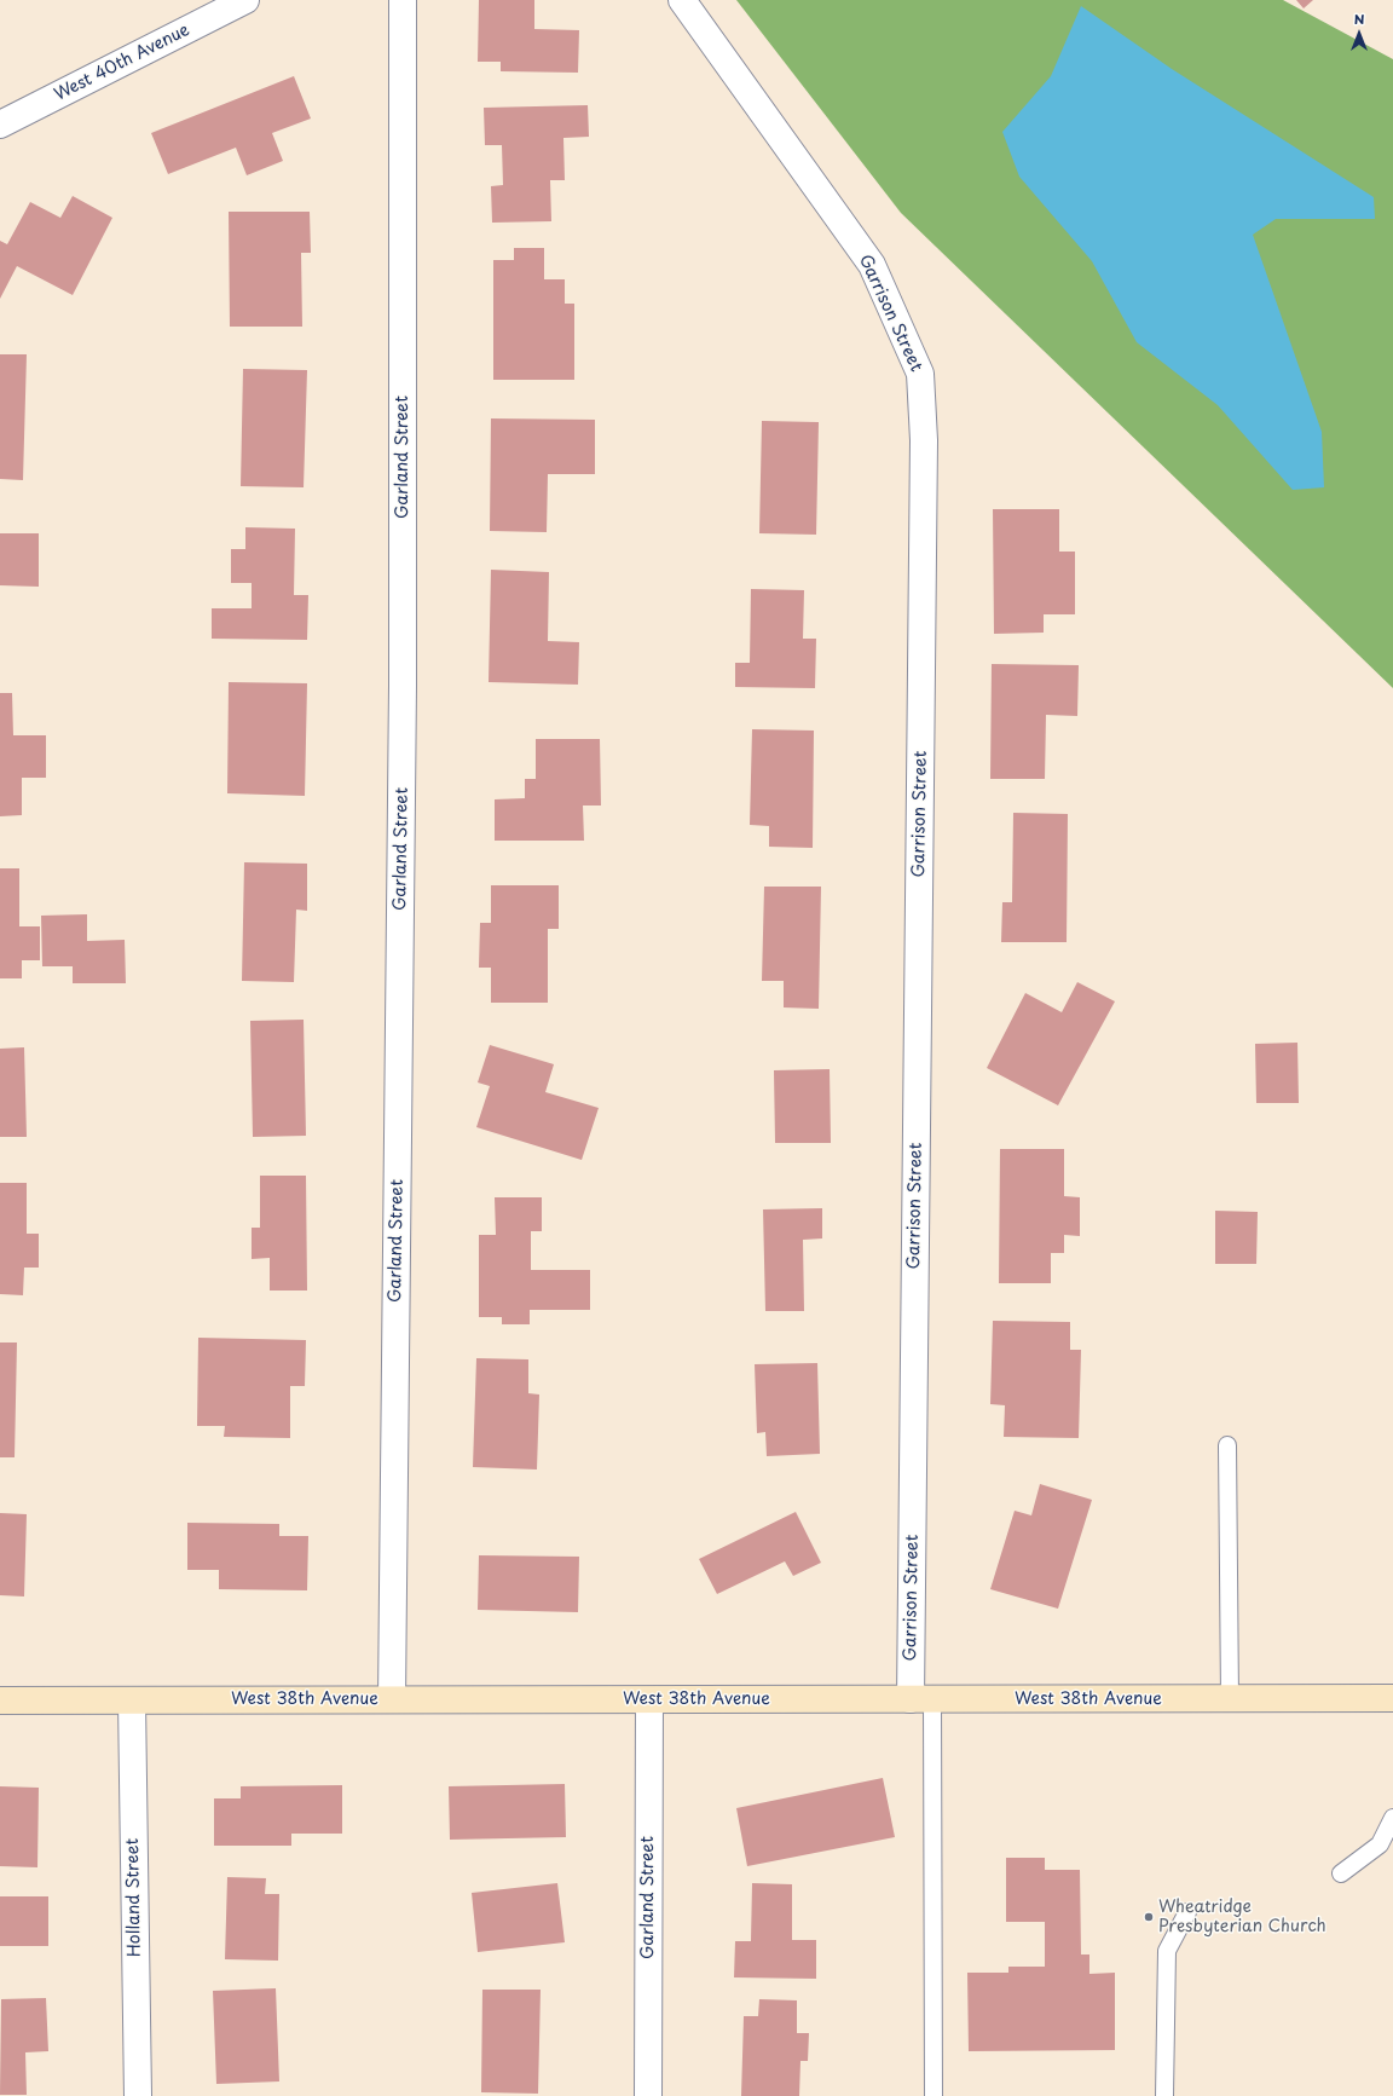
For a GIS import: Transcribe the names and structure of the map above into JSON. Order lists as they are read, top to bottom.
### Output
{
  "streets": {
    "main road": ["West 38th Avenue"],
    "street": [
      "West 40th Avenue",
      "Garrison Street",
      "Garland Street",
      "Holland Street"
    ]
  },
  "crossings": [
    ["Garrison Street", "West 38th Avenue"],
    ["Garland Street", "West 38th Avenue"],
    ["West 38th Avenue", "Holland Street"]
  ],
  "places": ["Wheatridge Presbyterian Church"],
  "north": "top"
}
